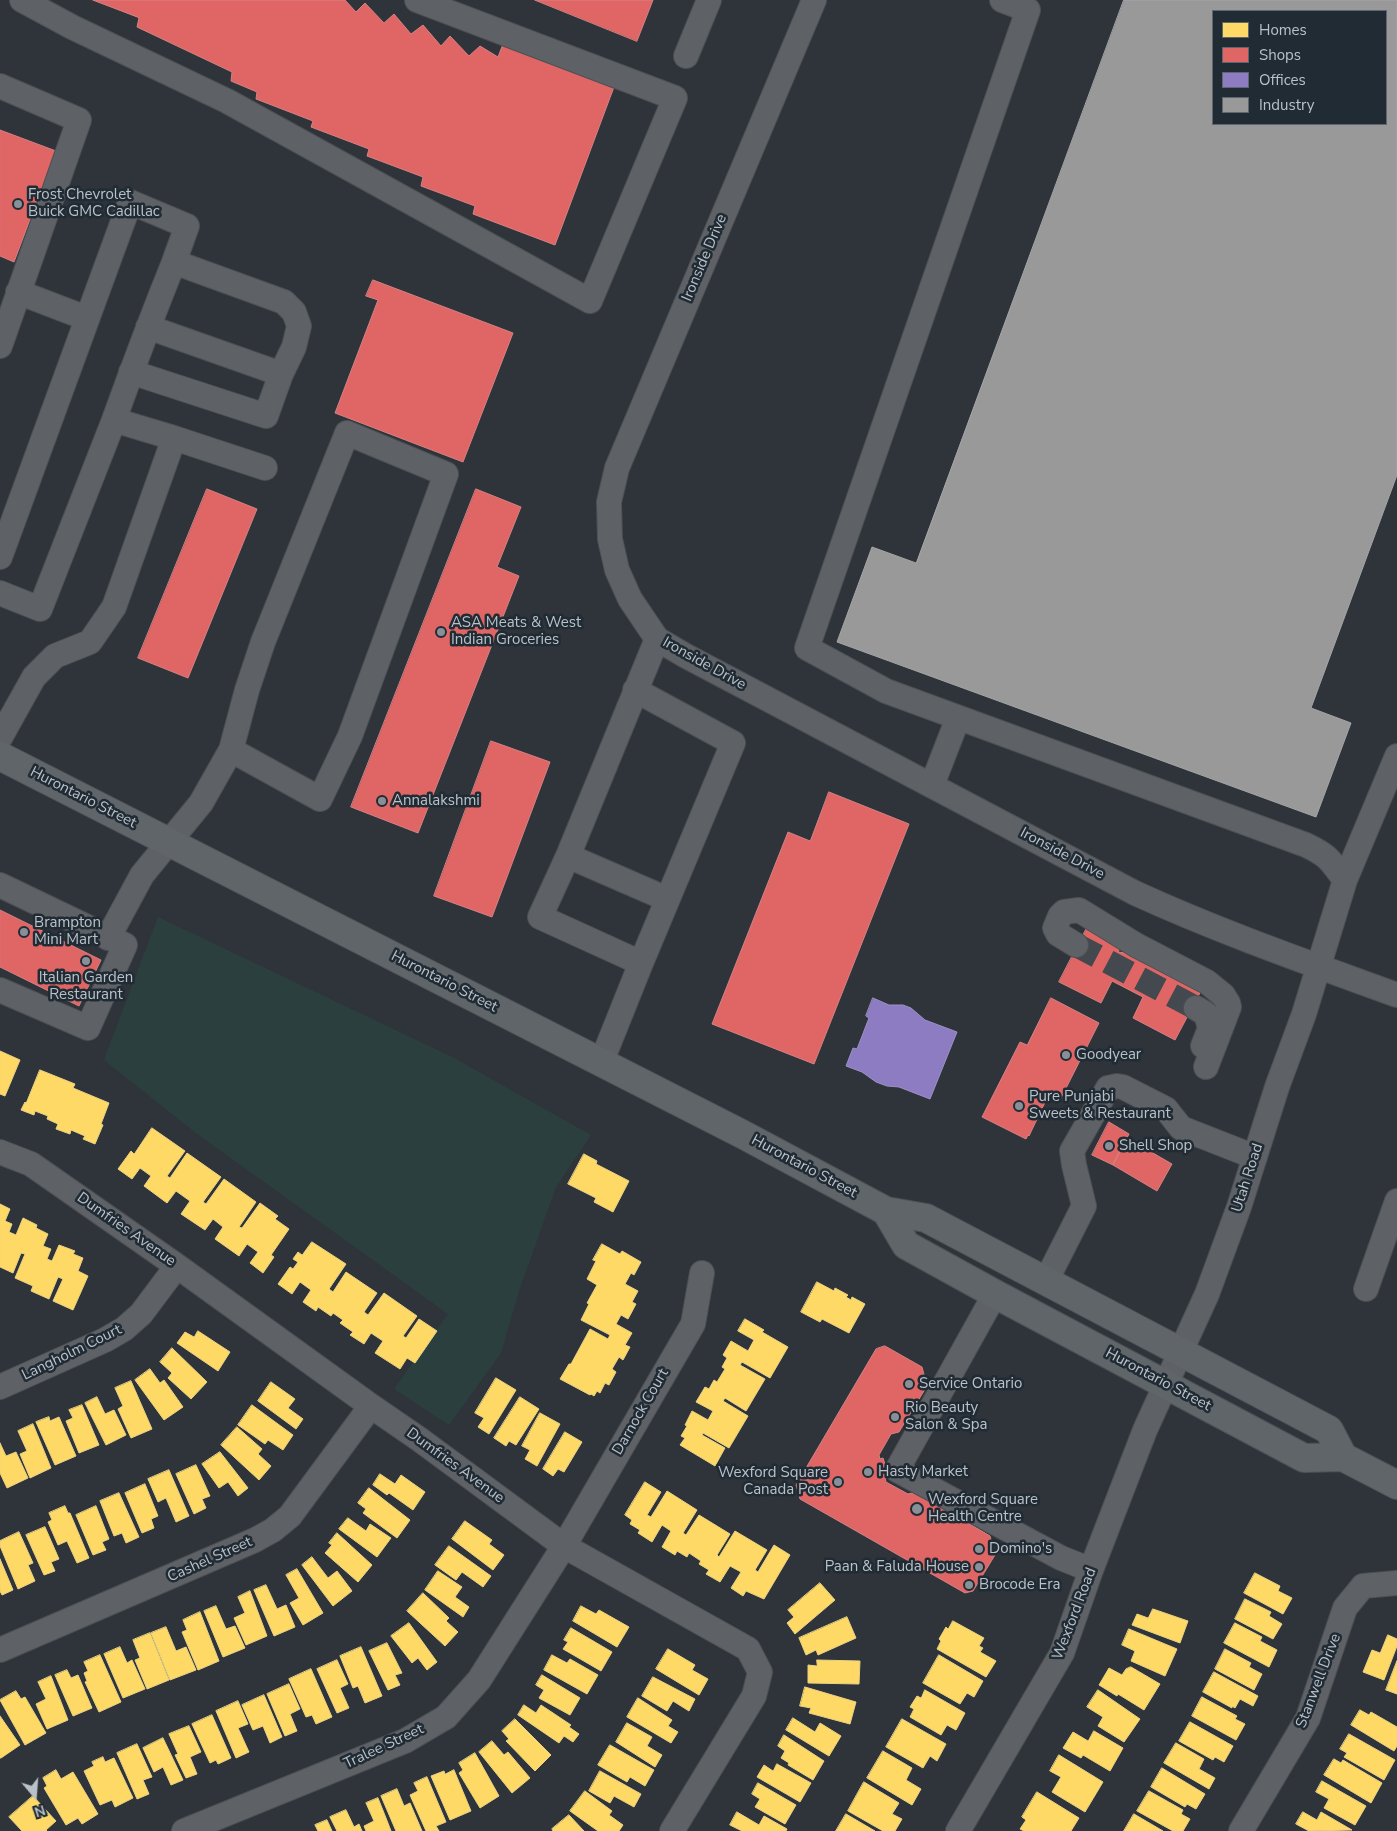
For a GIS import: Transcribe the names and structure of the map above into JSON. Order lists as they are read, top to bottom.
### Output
{
  "streets": {
    "main road": ["Hurontario Street"],
    "street": [
      "Ironside Drive",
      "Utah Road",
      "Dumfries Avenue",
      "Langholm Court",
      "Darnock Court",
      "Cashel Street",
      "Wexford Road",
      "Stanwell Drive",
      "Tralee Street"
    ]
  },
  "crossings": [
    ["Ironside Drive", "Utah Road"],
    ["Hurontario Street", "Utah Road"],
    ["Hurontario Street", "Wexford Road"],
    ["Utah Road", "Wexford Road"],
    ["Dumfries Avenue", "Langholm Court"],
    ["Dumfries Avenue", "Darnock Court"],
    ["Dumfries Avenue", "Cashel Street"],
    ["Dumfries Avenue", "Tralee Street"],
    ["Darnock Court", "Tralee Street"]
  ],
  "places": [
    "Frost Chevrolet Buick GMC Cadillac",
    "ASA Meats & West Indian Groceries",
    "Annalakshmi",
    "Brampton Mini Mart",
    "Italian Garden Restaurant",
    "Goodyear",
    "Pure Punjabi Sweets & Restaurant",
    "Shell Shop",
    "Service Ontario",
    "Rio Beauty Salon & Spa",
    "Hasty Market",
    "Wexford Square Canada Post",
    "Wexford Square Health Centre",
    "Domino's",
    "Paan & Faluda House",
    "Brocode Era"
  ],
  "legend": [
    "Homes",
    "Shops",
    "Offices",
    "Industry"
  ],
  "north": "bottom"
}
